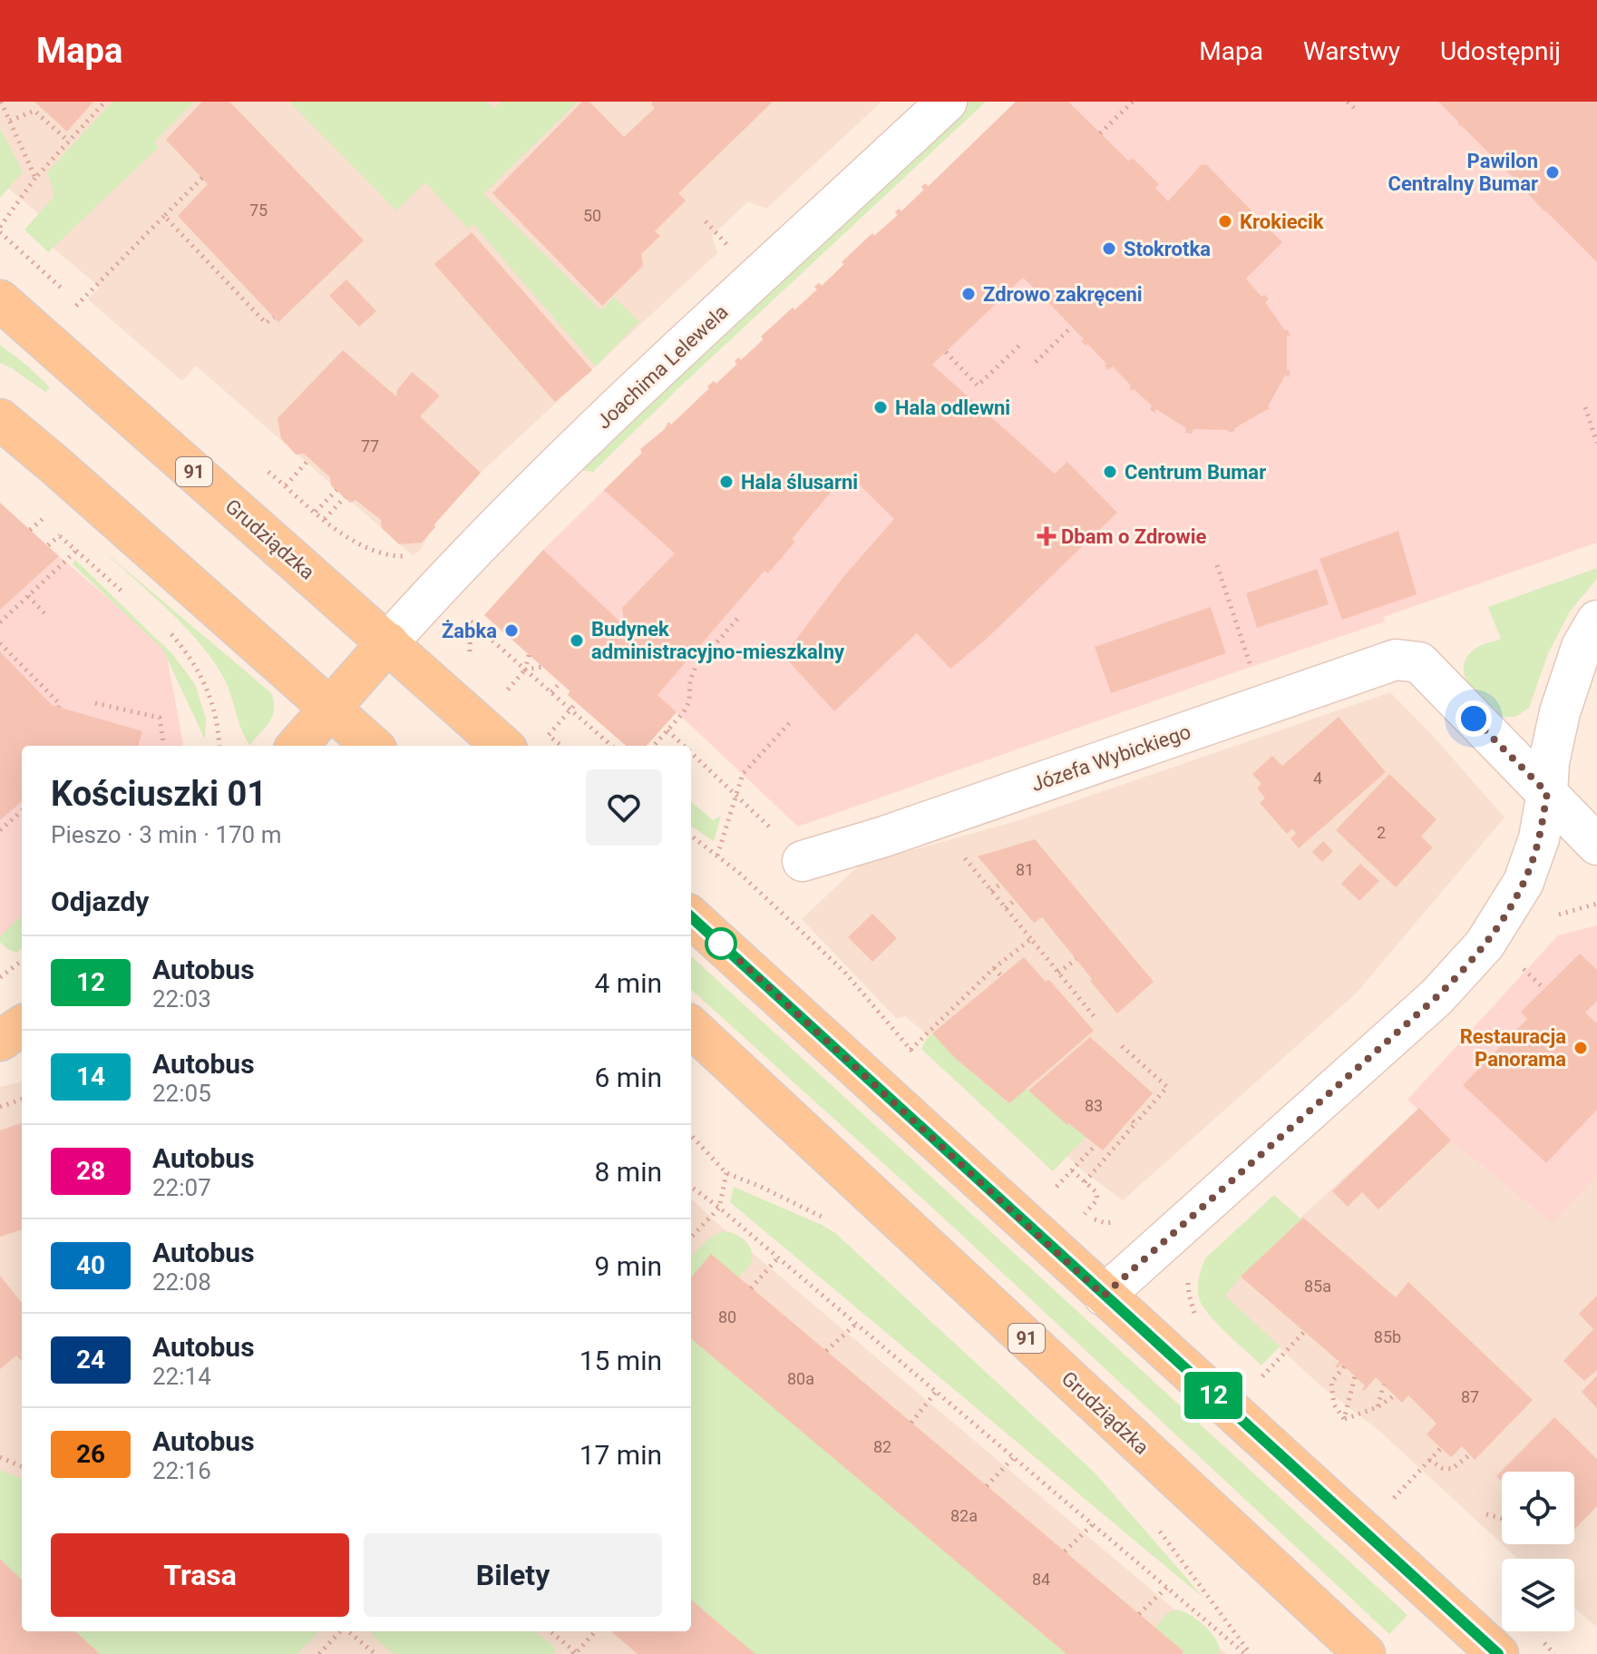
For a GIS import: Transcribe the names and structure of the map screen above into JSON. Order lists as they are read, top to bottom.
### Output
{
  "streets": {
    "main road": ["91", "Grudziądzka"],
    "street": ["Joachima Lelewela", "Józefa Wybickiego"]
  },
  "crossings": [
    ["Joachima Lelewela", "Grudziądzka"]
  ],
  "places": {
    "other": [
      "Pawilon Centralny Bumar",
      "Krokiecik",
      "Stokrotka",
      "Zdrowo zakręceni",
      "Hala odlewni",
      "Centrum Bumar",
      "Hala ślusarni",
      "Żabka",
      "Budynek administracyjno-mieszkalny",
      "Restauracja Panorama"
    ],
    "health": ["Dbam o Zdrowie"]
  },
  "lines": ["bus line 12"],
  "house_numbers": [
    "75",
    "50",
    "77",
    "4",
    "2",
    "81",
    "83",
    "85a",
    "80",
    "85b",
    "80a",
    "87",
    "82",
    "82a",
    "84"
  ],
  "page": {
    "header": "Mapa",
    "nav": ["Mapa", "Warstwy", "Udostępnij"],
    "on_map": "12",
    "heading": [
      ["Kościuszki 01", "Pieszo · 3 min · 170 m"],
      "Odjazdy"
    ],
    "list": [
      {
        "mark": "12",
        "name": "Autobus",
        "note": "22:03",
        "value": "4 min"
      },
      {
        "mark": "14",
        "name": "Autobus",
        "note": "22:05",
        "value": "6 min"
      },
      {
        "mark": "28",
        "name": "Autobus",
        "note": "22:07",
        "value": "8 min"
      },
      {
        "mark": "40",
        "name": "Autobus",
        "note": "22:08",
        "value": "9 min"
      },
      {
        "mark": "24",
        "name": "Autobus",
        "note": "22:14",
        "value": "15 min"
      },
      {
        "mark": "26",
        "name": "Autobus",
        "note": "22:16",
        "value": "17 min"
      }
    ],
    "buttons": ["Trasa", "Bilety"]
  }
}
